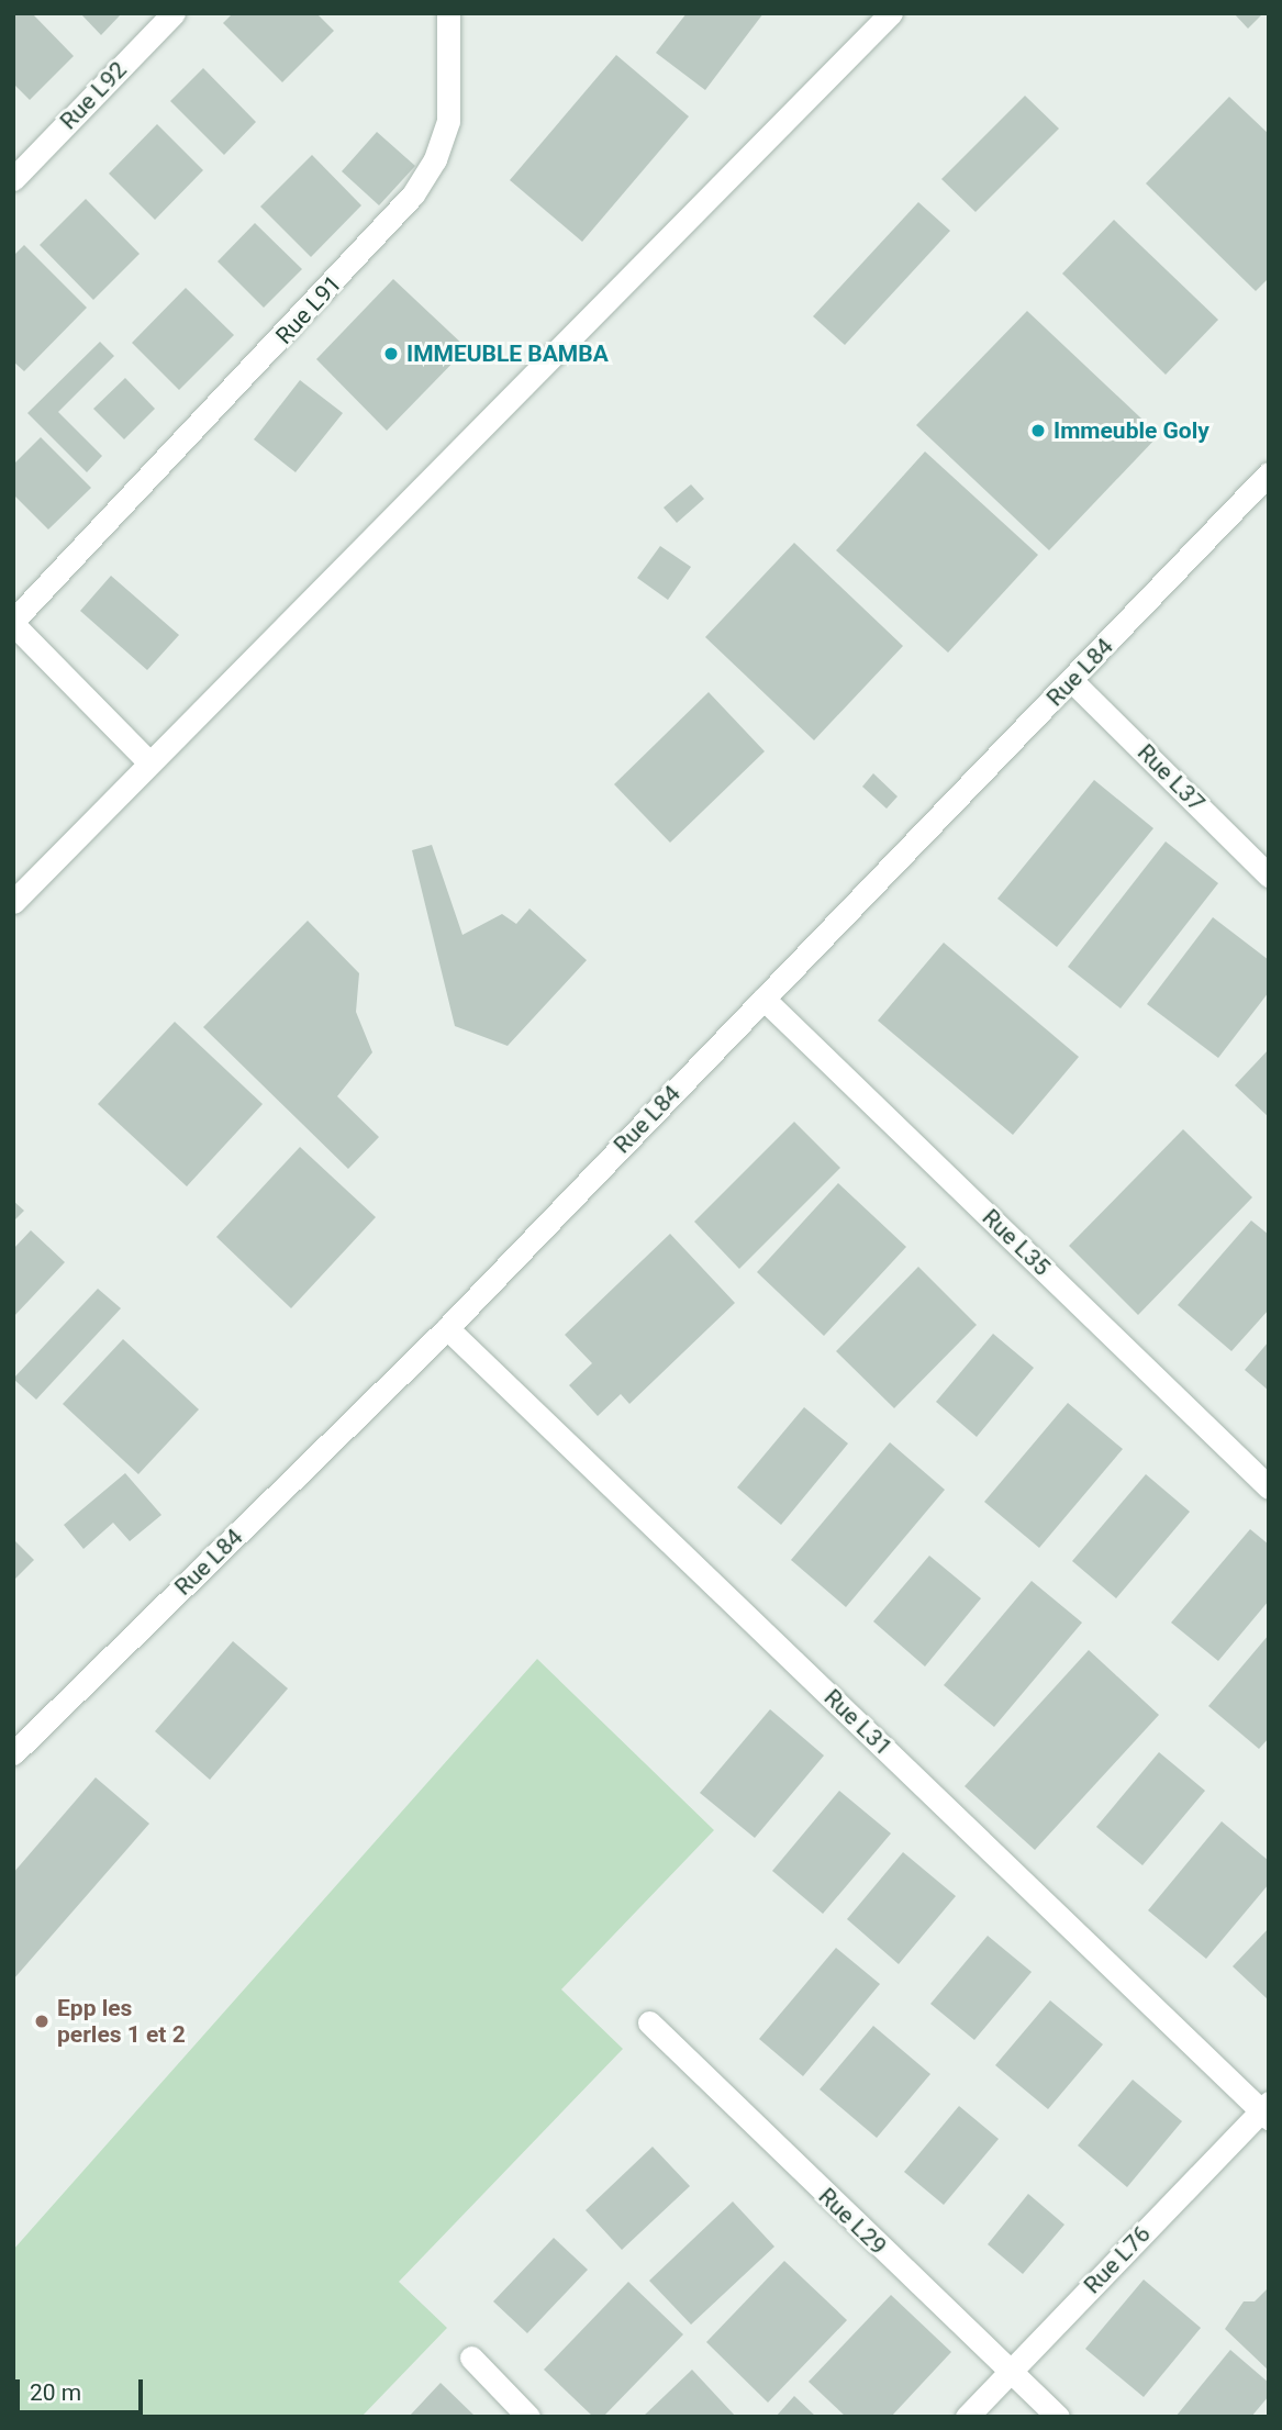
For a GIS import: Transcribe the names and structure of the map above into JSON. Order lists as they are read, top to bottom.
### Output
{
  "streets": {
    "street": [
      "Rue L92",
      "Rue L91",
      "Rue L84",
      "Rue L37",
      "Rue L35",
      "Rue L31",
      "Rue L29",
      "Rue L76"
    ]
  },
  "crossings": [
    ["Rue L84", "Rue L37"],
    ["Rue L84", "Rue L35"],
    ["Rue L84", "Rue L31"],
    ["Rue L31", "Rue L76"],
    ["Rue L29", "Rue L76"]
  ],
  "places": ["IMMEUBLE BAMBA", "Immeuble Goly", "Epp les perles 1 et 2"],
  "scale_bar": "20 m"
}
